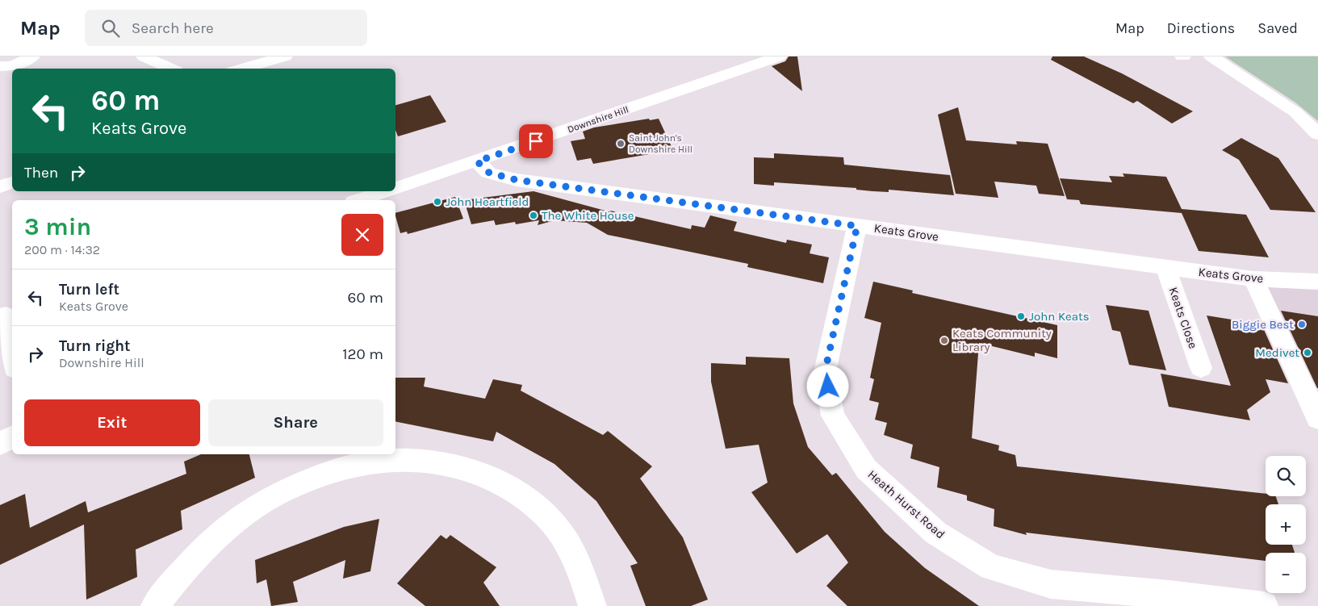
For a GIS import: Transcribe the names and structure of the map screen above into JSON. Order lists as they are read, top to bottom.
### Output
{
  "streets": {
    "street": [
      "Downshire Hill",
      "Keats Grove",
      "Keats Close",
      "Heath Hurst Road"
    ]
  },
  "crossings": [
    ["Downshire Hill", "Keats Grove"],
    ["Keats Grove", "Keats Close"],
    ["Keats Grove", "Heath Hurst Road"]
  ],
  "places": [
    "Saint John's Downshire Hill",
    "John Heartfield",
    "The White House",
    "John Keats",
    "Biggie Best",
    "Keats Community Library",
    "Medivet"
  ],
  "page": {
    "header": "Map",
    "search": "Search here",
    "nav": ["Map", "Directions", "Saved"],
    "turn": ["60 m", "Keats Grove"],
    "then": "Then",
    "heading": ["3 min", "200 m · 14:32"],
    "list": [
      {
        "name": "Turn left",
        "note": "Keats Grove",
        "value": "60 m"
      },
      {
        "name": "Turn right",
        "note": "Downshire Hill",
        "value": "120 m"
      }
    ],
    "buttons": ["Exit", "Share"],
    "map_buttons": ["+", "−"]
  }
}
